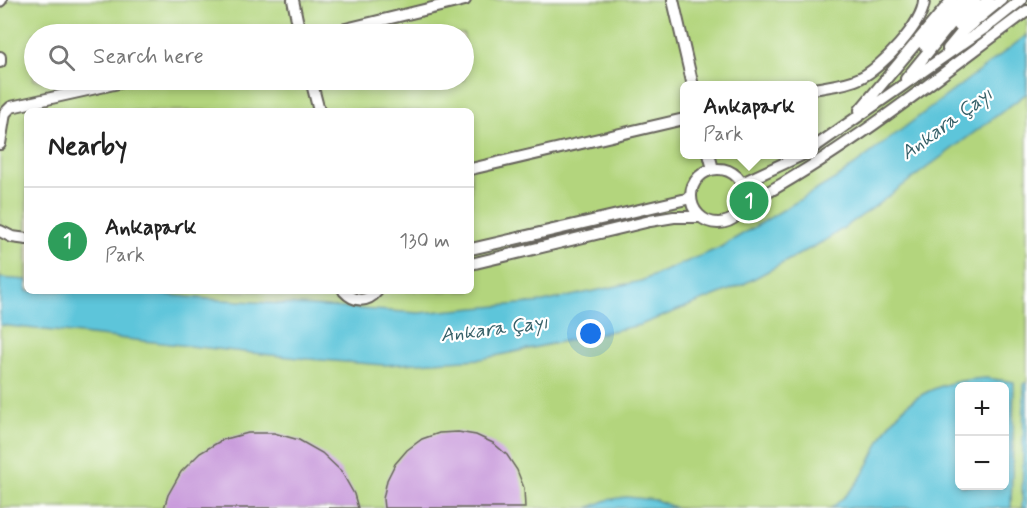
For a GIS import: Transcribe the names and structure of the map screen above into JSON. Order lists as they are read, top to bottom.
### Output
{
  "water": ["Ankara Çayı"],
  "page": {
    "search": "Search here",
    "popup": ["Ankapark", "Park"],
    "heading": "Nearby",
    "pins": "1",
    "list": [
      {
        "mark": "1",
        "name": "Ankapark",
        "note": "Park",
        "value": "130 m"
      }
    ],
    "map_buttons": ["+", "−"]
  }
}
